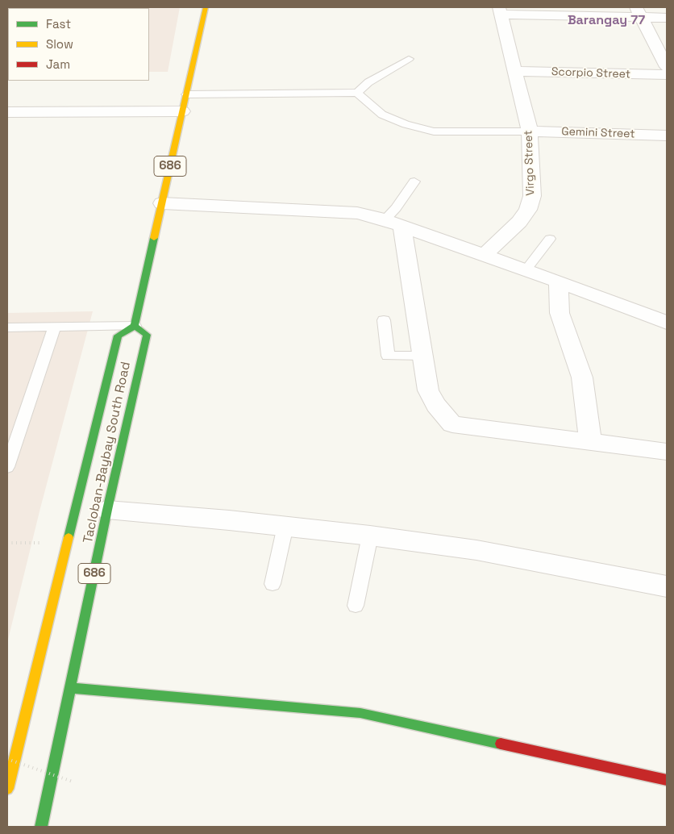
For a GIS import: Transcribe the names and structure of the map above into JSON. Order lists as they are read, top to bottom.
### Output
{
  "streets": {
    "main road": ["686", "Tacloban-Baybay South Road"],
    "street": ["Scorpio Street", "Gemini Street", "Virgo Street"]
  },
  "crossings": [
    ["Scorpio Street", "Virgo Street"],
    ["Gemini Street", "Virgo Street"],
    ["686", "Tacloban-Baybay South Road"]
  ],
  "districts": ["Barangay 77"],
  "legend": ["Fast", "Slow", "Jam"]
}
